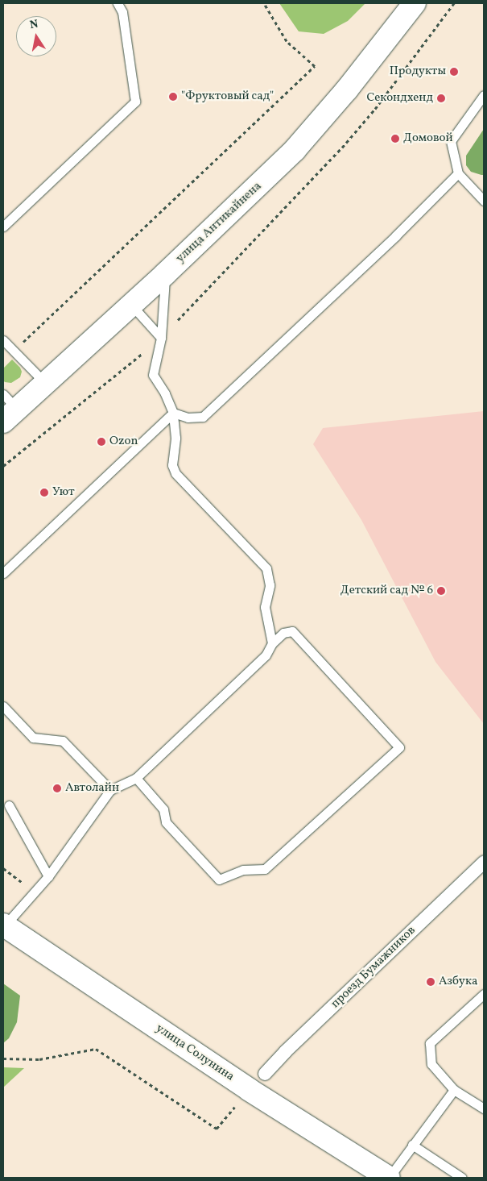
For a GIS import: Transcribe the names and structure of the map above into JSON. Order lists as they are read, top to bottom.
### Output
{
  "streets": {
    "street": ["улица Антикайнена", "проезд Бумажников", "улица Солунина"]
  },
  "places": [
    "Продукты",
    "\"Фруктовый сад\"",
    "Секондхенд",
    "Домовой",
    "Ozon",
    "Уют",
    "Детский сад № 6",
    "Автолайн",
    "Азбука"
  ],
  "north": "top"
}
